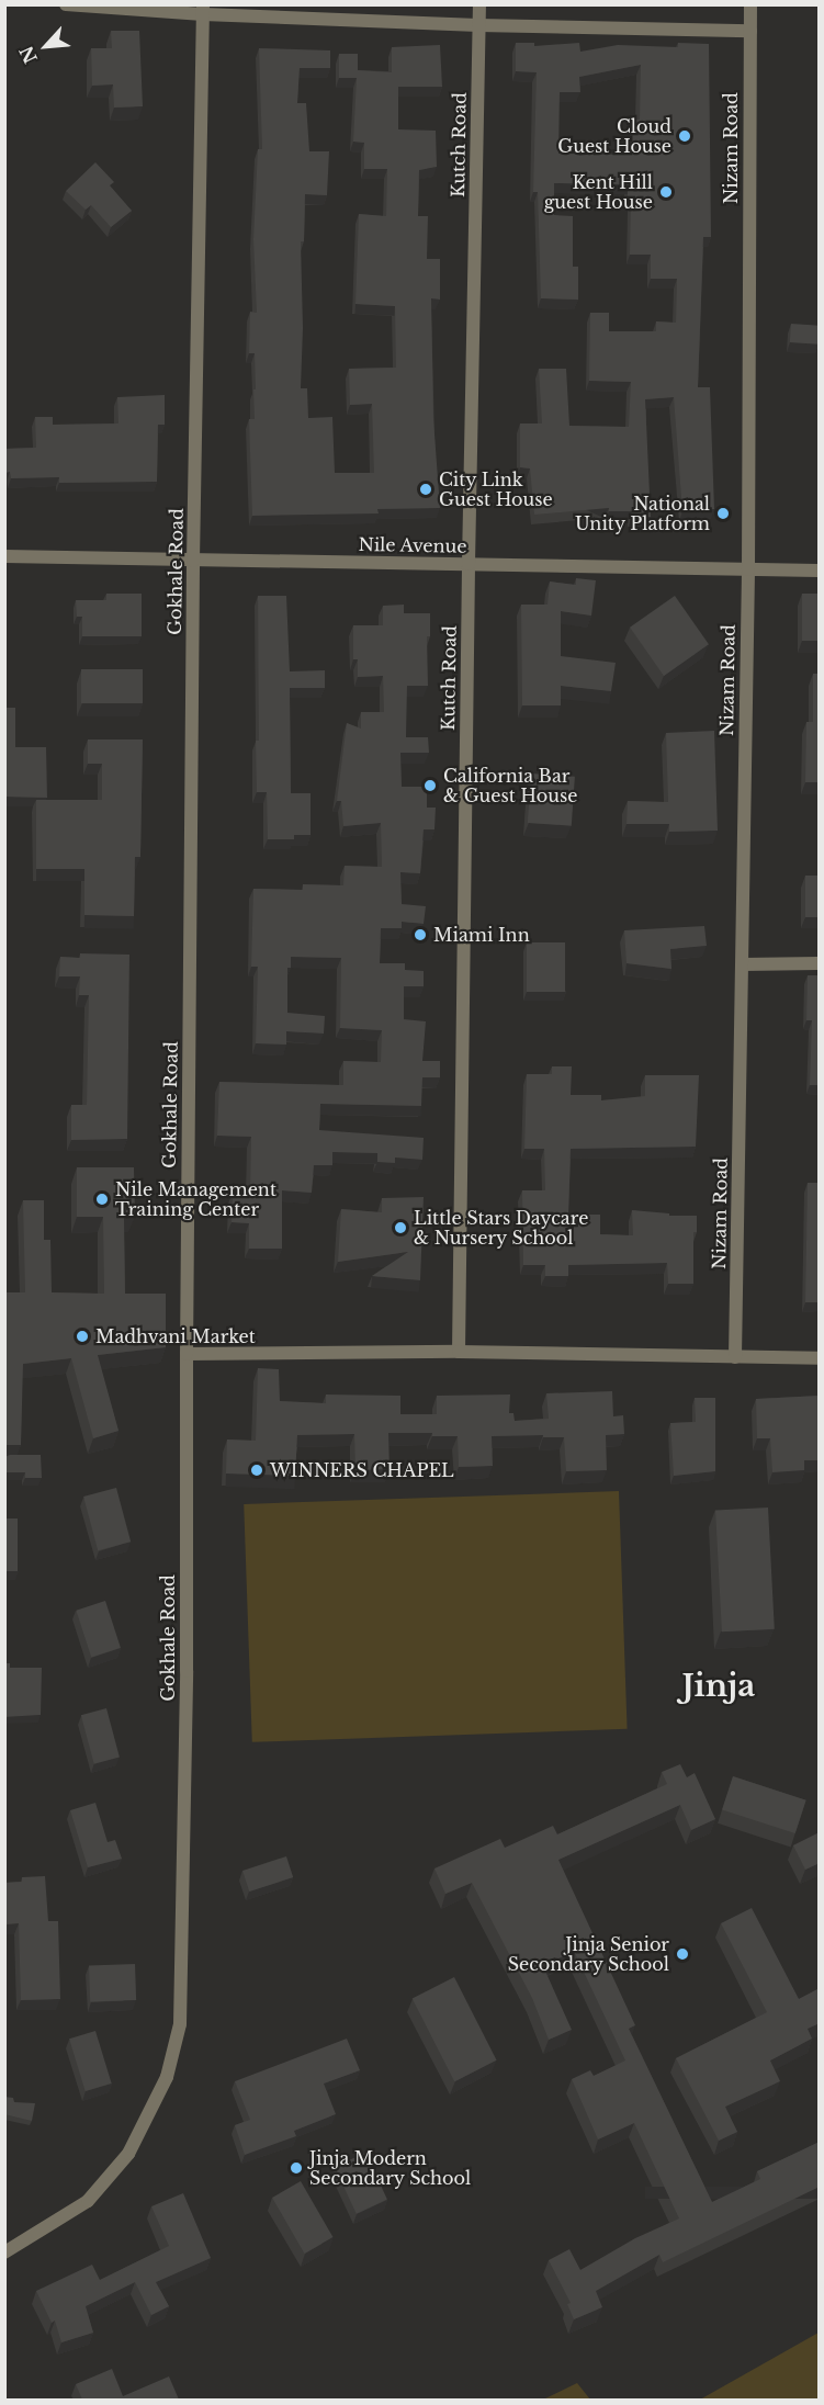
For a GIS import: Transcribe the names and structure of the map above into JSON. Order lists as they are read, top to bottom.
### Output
{
  "streets": {
    "street": [
      "Kutch Road",
      "Nizam Road",
      "Nile Avenue",
      "Gokhale Road"
    ]
  },
  "crossings": [
    ["Kutch Road", "Nile Avenue"],
    ["Nizam Road", "Nile Avenue"],
    ["Nile Avenue", "Gokhale Road"]
  ],
  "districts": ["Jinja"],
  "places": [
    "Cloud Guest House",
    "Kent Hill guest House",
    "City Link Guest House",
    "National Unity Platform",
    "California Bar & Guest House",
    "Miami Inn",
    "Nile Management Training Center",
    "Little Stars Daycare & Nursery School",
    "Madhvani Market",
    "WINNERS CHAPEL",
    "Jinja Senior Secondary School",
    "Jinja Modern Secondary School"
  ],
  "north": "bottom left"
}
